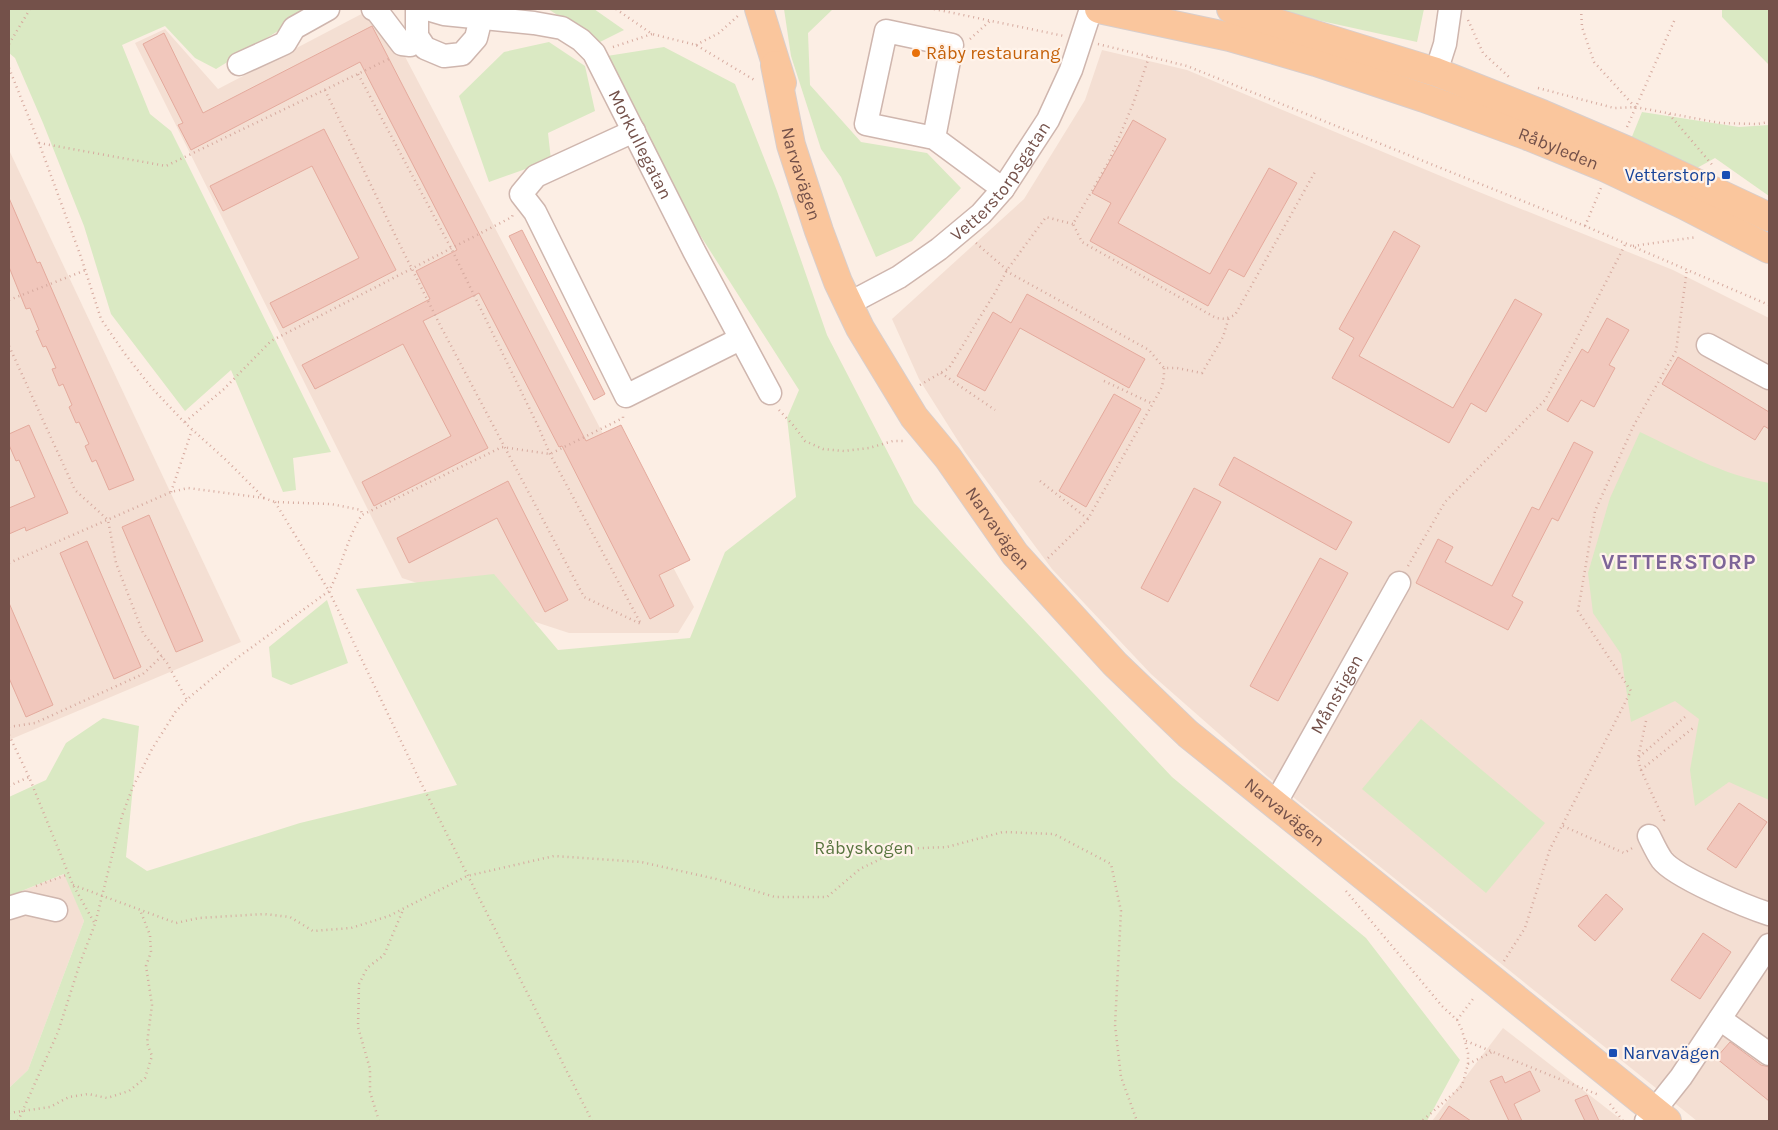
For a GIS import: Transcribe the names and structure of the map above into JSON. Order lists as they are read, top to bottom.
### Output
{
  "streets": {
    "main road": ["Råbyleden", "Narvavägen"],
    "street": ["Morkullegatan", "Vetterstorpsgatan", "Månstigen"]
  },
  "crossings": [
    ["Narvavägen", "Vetterstorpsgatan"],
    ["Narvavägen", "Månstigen"]
  ],
  "districts": ["VETTERSTORP"],
  "parks": ["Råbyskogen"],
  "places": {
    "other": ["Råby restaurang"],
    "transit": ["Vetterstorp", "Narvavägen"]
  }
}
